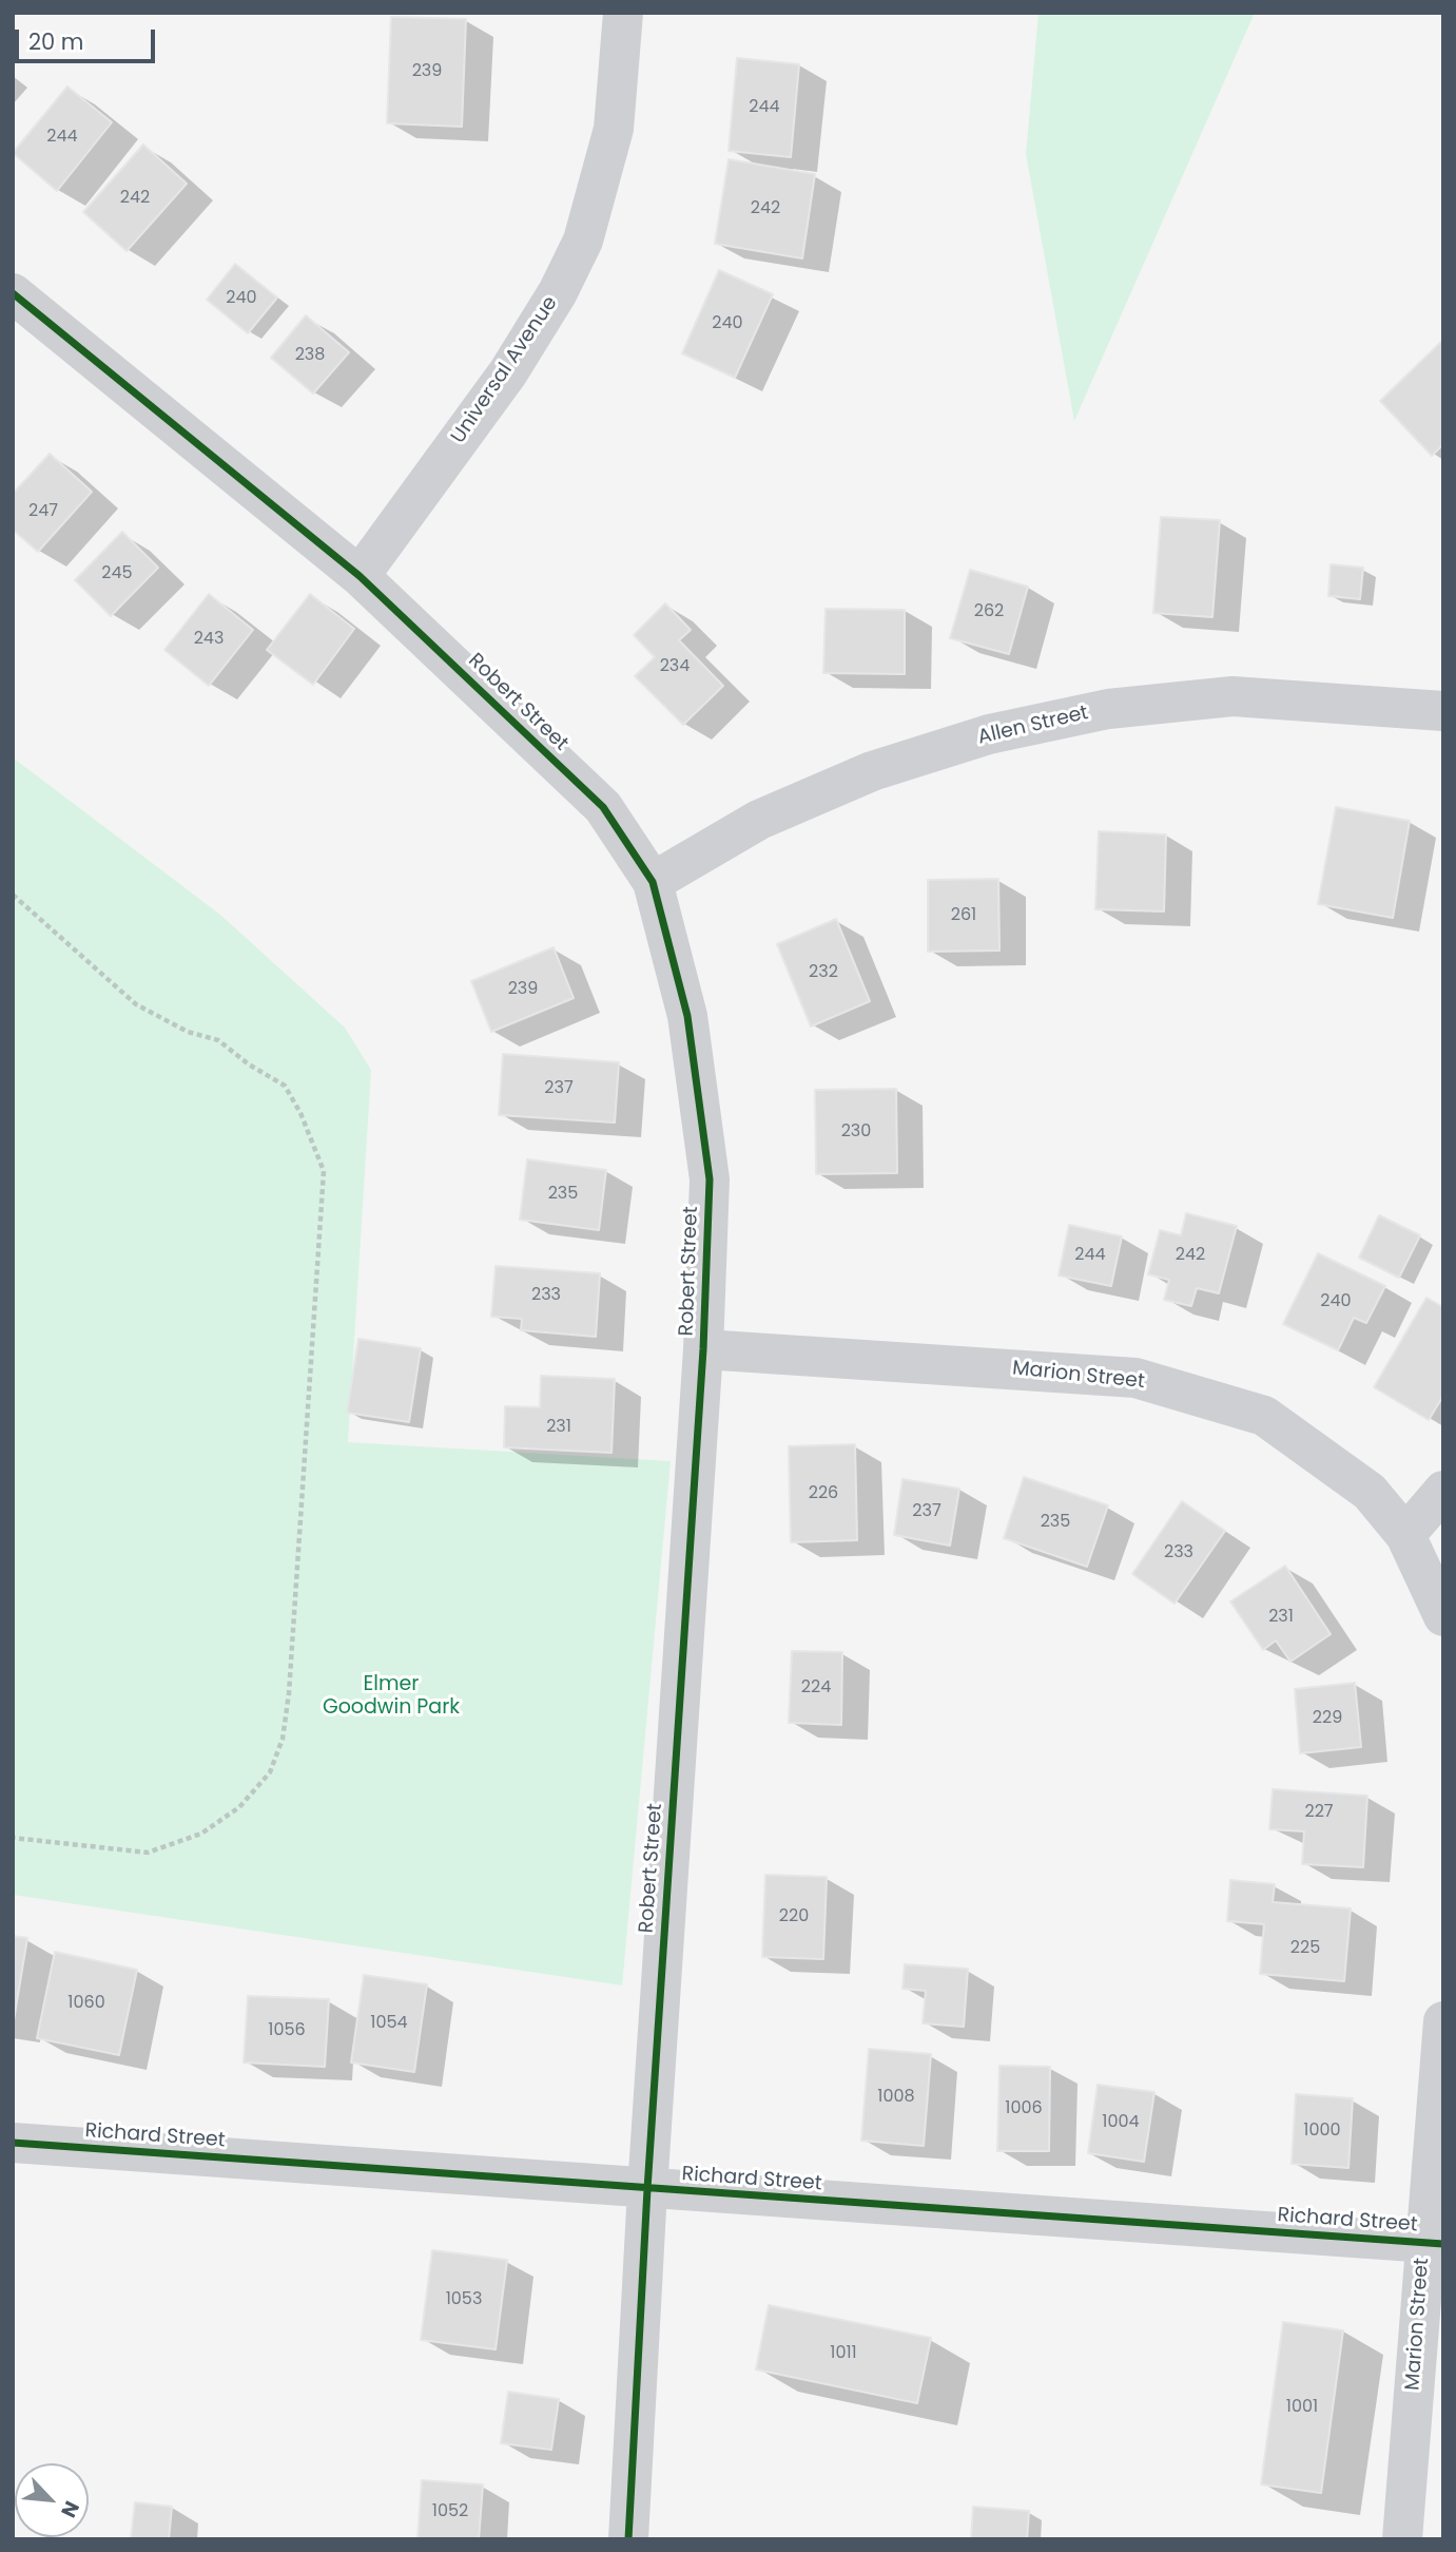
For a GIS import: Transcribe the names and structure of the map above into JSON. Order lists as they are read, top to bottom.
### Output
{
  "streets": {
    "street": [
      "Universal Avenue",
      "Robert Street",
      "Allen Street",
      "Marion Street",
      "Richard Street"
    ]
  },
  "crossings": [
    ["Universal Avenue", "Robert Street"],
    ["Robert Street", "Allen Street"],
    ["Robert Street", "Marion Street"],
    ["Robert Street", "Richard Street"],
    ["Marion Street", "Richard Street"]
  ],
  "parks": ["Elmer Goodwin Park"],
  "house_numbers": [
    "239",
    "244",
    "244",
    "242",
    "242",
    "240",
    "240",
    "238",
    "247",
    "245",
    "262",
    "243",
    "234",
    "261",
    "232",
    "239",
    "237",
    "230",
    "235",
    "244",
    "242",
    "233",
    "240",
    "231",
    "226",
    "237",
    "235",
    "233",
    "231",
    "224",
    "229",
    "227",
    "220",
    "225",
    "1060",
    "1054",
    "1056",
    "1008",
    "1006",
    "1004",
    "1000",
    "1053",
    "1011",
    "1001",
    "1052"
  ],
  "scale_bar": "20 m",
  "north": "bottom right"
}
